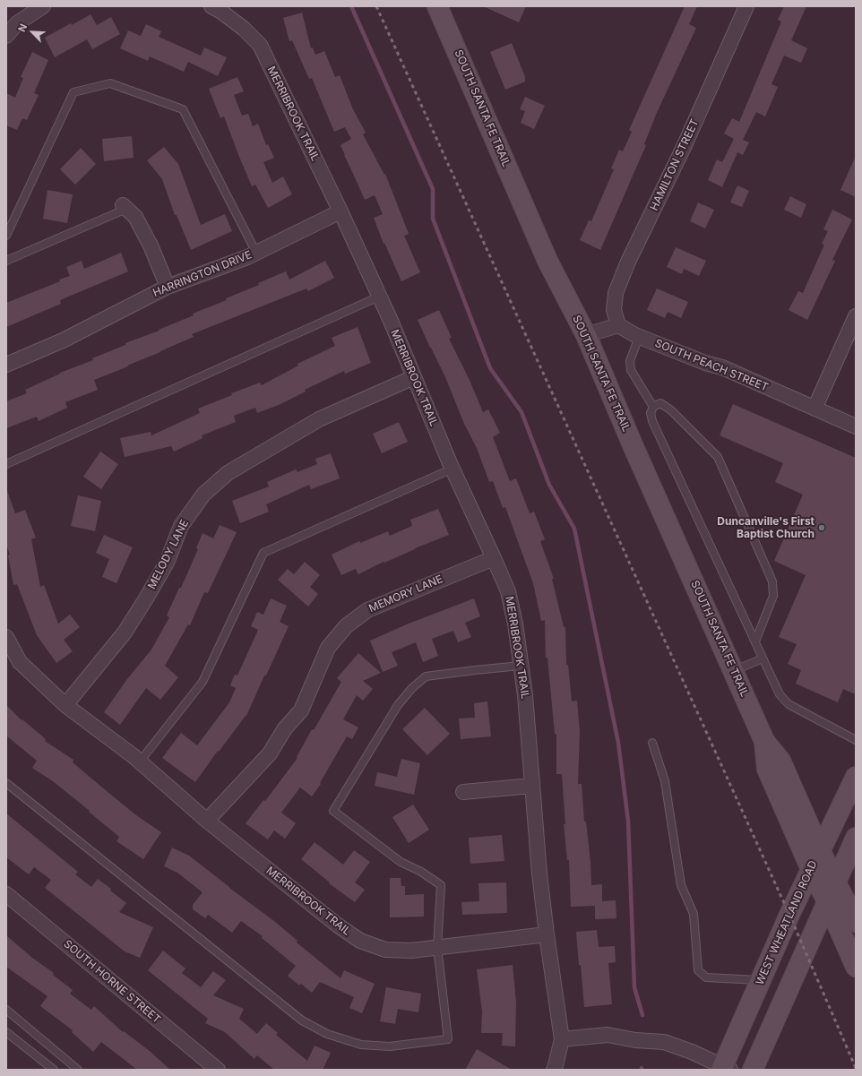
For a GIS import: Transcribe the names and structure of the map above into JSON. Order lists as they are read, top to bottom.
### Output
{
  "streets": {
    "main road": ["SOUTH SANTA FE TRAIL", "WEST WHEATLAND ROAD"],
    "street": [
      "MERRIBROOK TRAIL",
      "HAMILTON STREET",
      "HARRINGTON DRIVE",
      "SOUTH PEACH STREET",
      "MELODY LANE",
      "MEMORY LANE",
      "SOUTH HORNE STREET"
    ]
  },
  "crossings": [
    ["SOUTH SANTA FE TRAIL", "WEST WHEATLAND ROAD"],
    ["MERRIBROOK TRAIL", "HARRINGTON DRIVE"],
    ["MERRIBROOK TRAIL", "MELODY LANE"],
    ["MERRIBROOK TRAIL", "MEMORY LANE"],
    ["HAMILTON STREET", "SOUTH PEACH STREET"]
  ],
  "places": ["Duncanville's First Baptist Church"],
  "north": "top left"
}
